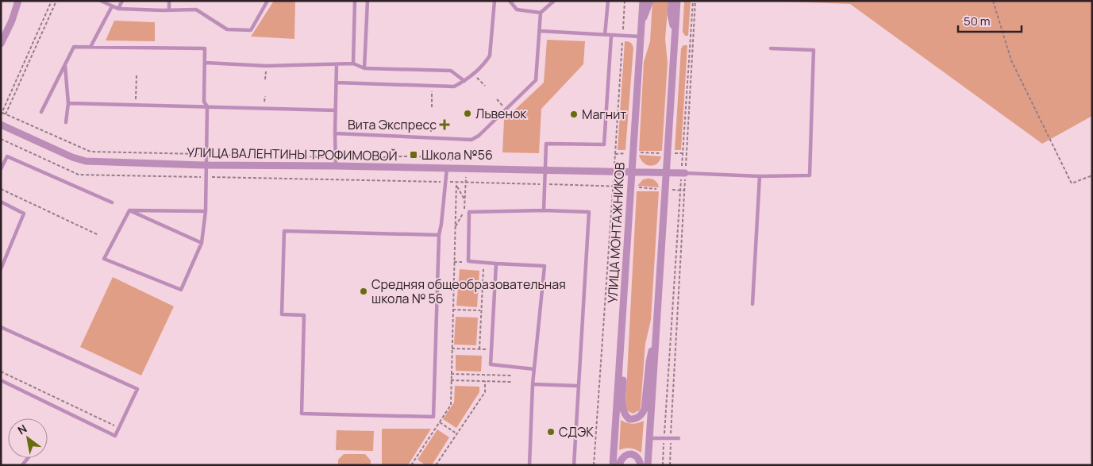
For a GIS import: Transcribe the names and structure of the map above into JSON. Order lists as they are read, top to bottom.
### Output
{
  "streets": {
    "street": ["УЛИЦА ВАЛЕНТИНЫ ТРОФИМОВОЙ", "УЛИЦА МОНТАЖНИКОВ"]
  },
  "crossings": [
    ["УЛИЦА ВАЛЕНТИНЫ ТРОФИМОВОЙ", "УЛИЦА МОНТАЖНИКОВ"]
  ],
  "places": {
    "other": [
      "Львенок",
      "Магнит",
      "Средняя общеобразовательная школа № 56",
      "СДЭК"
    ],
    "health": ["Вита Экспресс"],
    "transit": ["Школа №56"]
  },
  "scale_bar": "50 m",
  "north": "top left"
}
